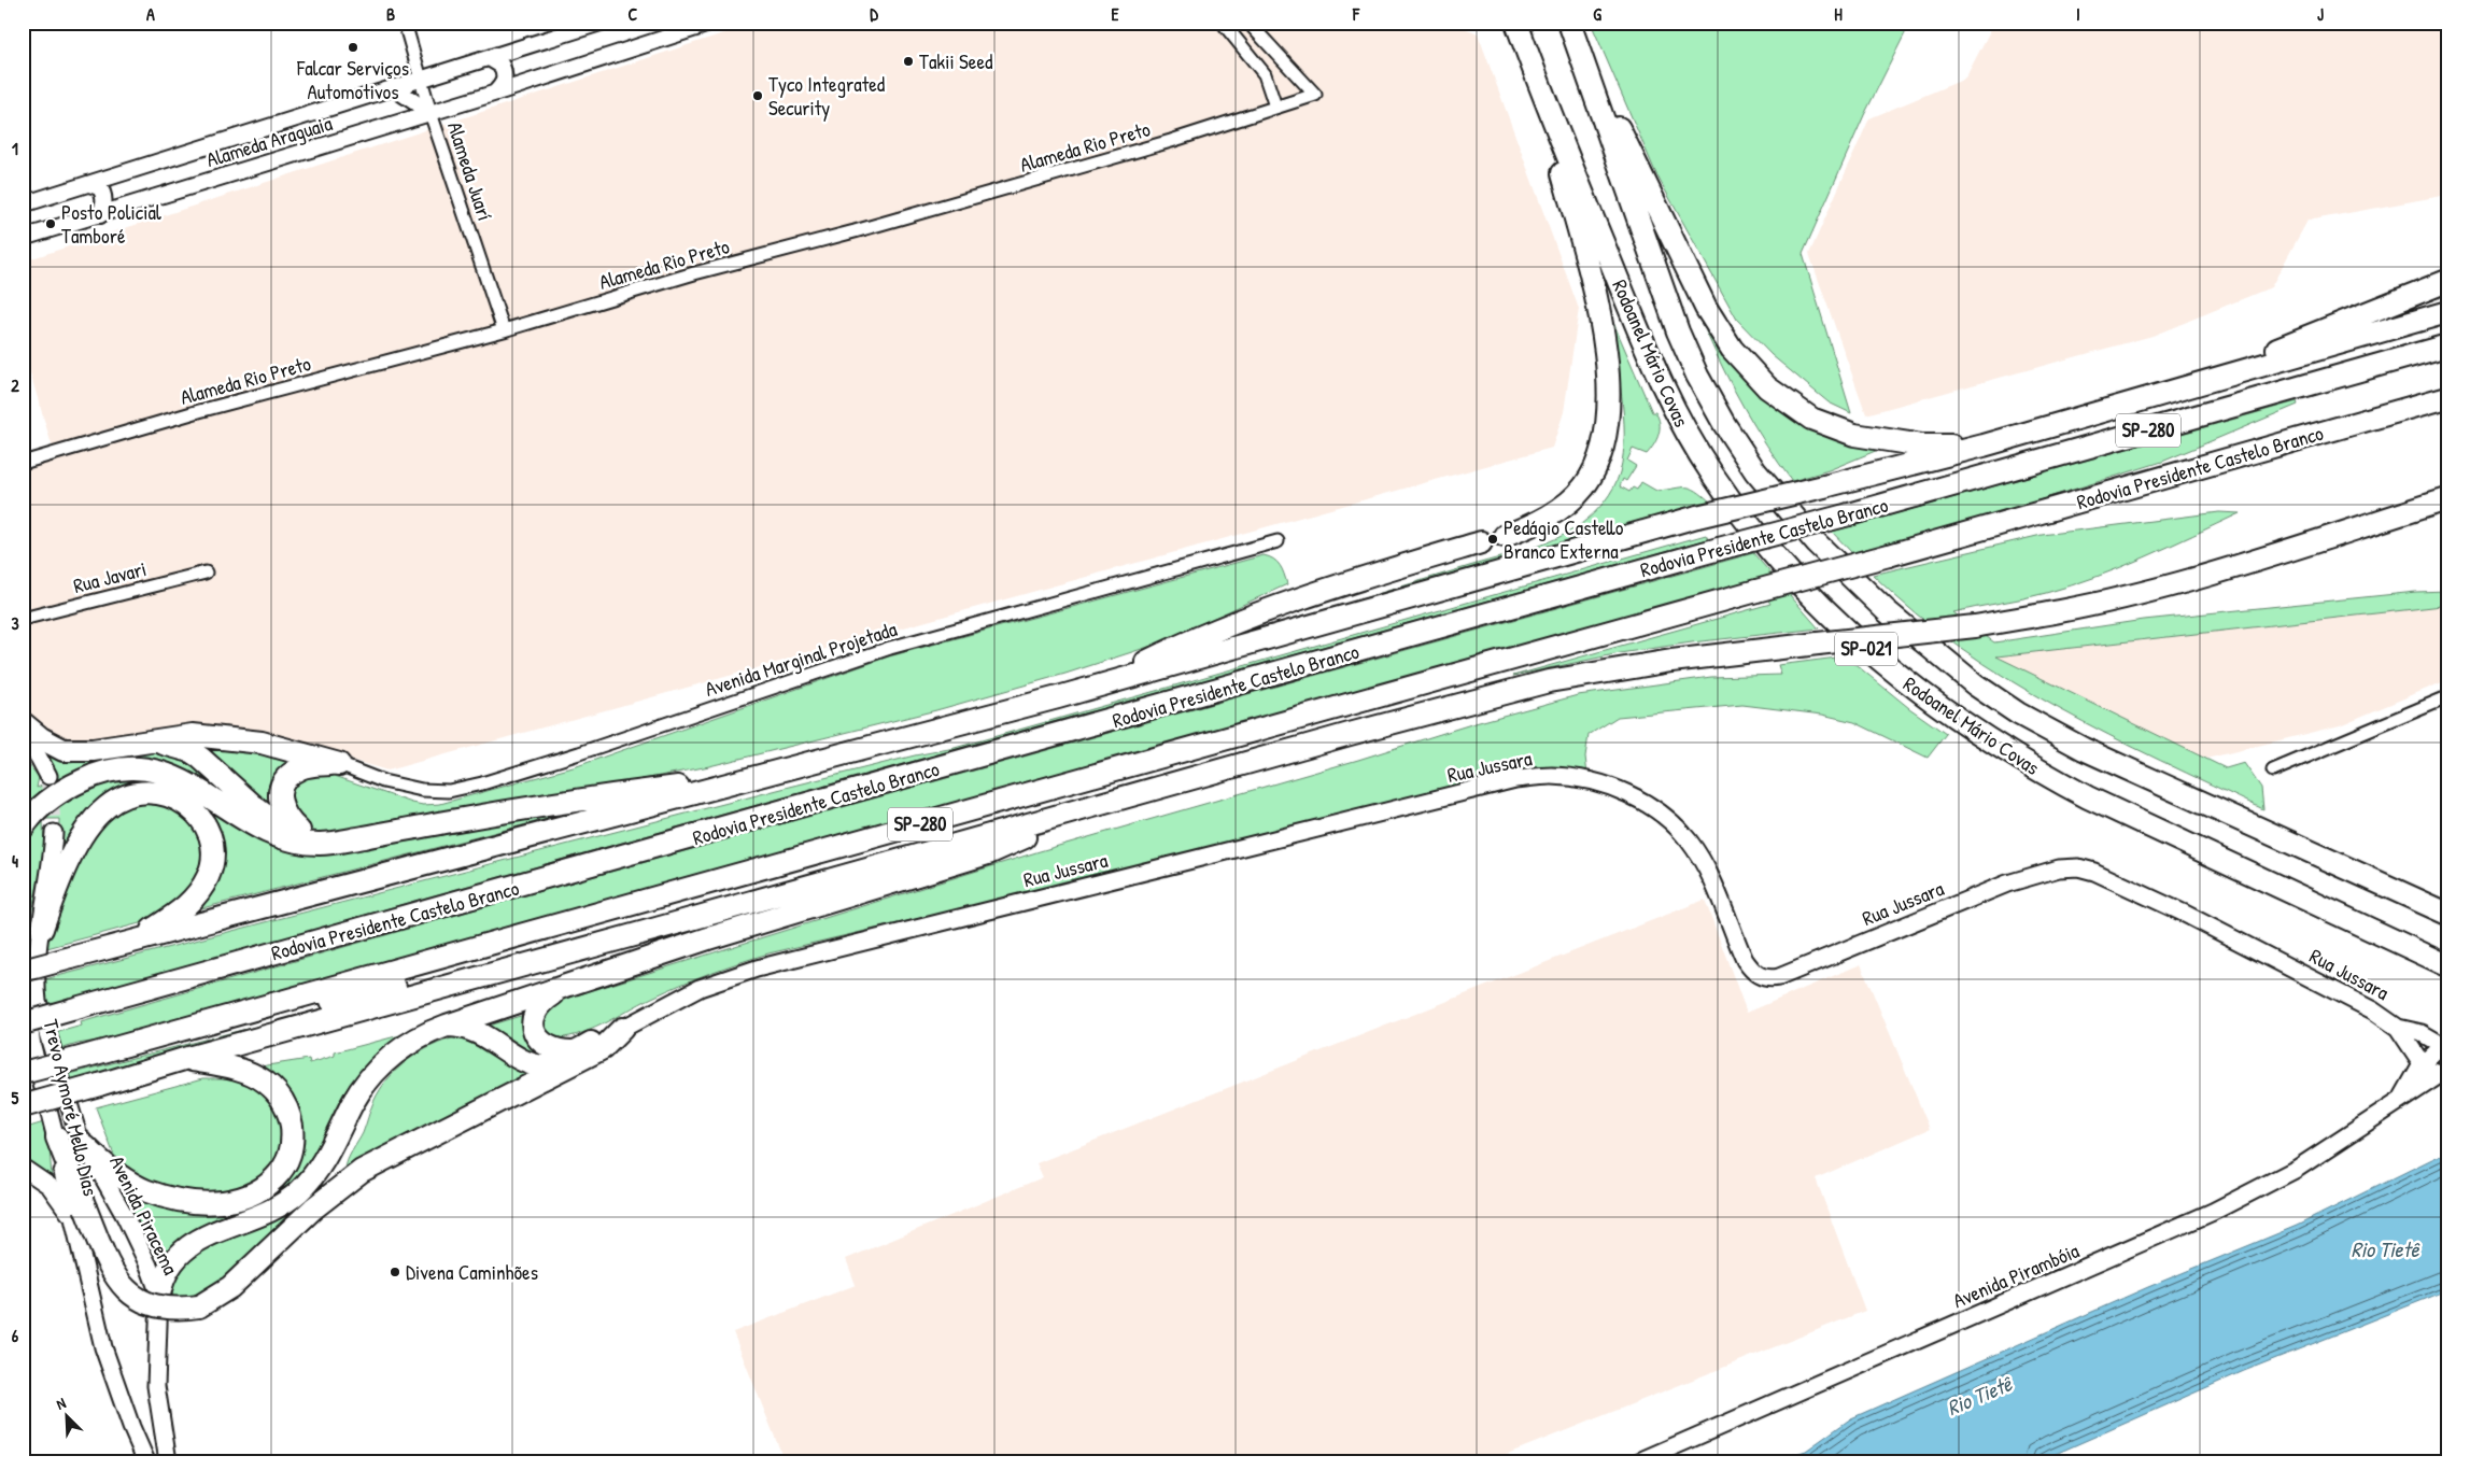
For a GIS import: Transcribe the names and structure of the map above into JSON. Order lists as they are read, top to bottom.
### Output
{
  "streets": {
    "highway": [
      "Rodoanel Mário Covas",
      "SP-280",
      "Rodovia Presidente Castelo Branco",
      "SP-021"
    ],
    "main road": [
      "Rua Jussara",
      "Trevo Aymoré Mello Dias",
      "Avenida Piracema",
      "Avenida Pirambóia"
    ],
    "street": [
      "Alameda Araguaia",
      "Alameda Rio Preto",
      "Alameda Juarí",
      "Rua Javari",
      "Avenida Marginal Projetada"
    ]
  },
  "crossings": [
    ["Alameda Araguaia", "Alameda Juarí"],
    ["Alameda Rio Preto", "Alameda Juarí"],
    ["Rodovia Presidente Castelo Branco", "Trevo Aymoré Mello Dias"],
    ["Rua Jussara", "Avenida Pirambóia"],
    ["Trevo Aymoré Mello Dias", "Avenida Piracema"]
  ],
  "water": ["Rio Tietê"],
  "places": [
    "Falcar Serviços Automotivos",
    "Takii Seed",
    "Tyco Integrated Security",
    "Posto Policial Tamboré",
    "Pedágio Castello Branco Externa",
    "Divena Caminhões"
  ],
  "north": "top left",
  "grid": {
    "columns": [
      "A",
      "B",
      "C",
      "D",
      "E",
      "F",
      "G",
      "H",
      "I",
      "J"
    ],
    "rows": [
      "1",
      "2",
      "3",
      "4",
      "5",
      "6"
    ]
  }
}
